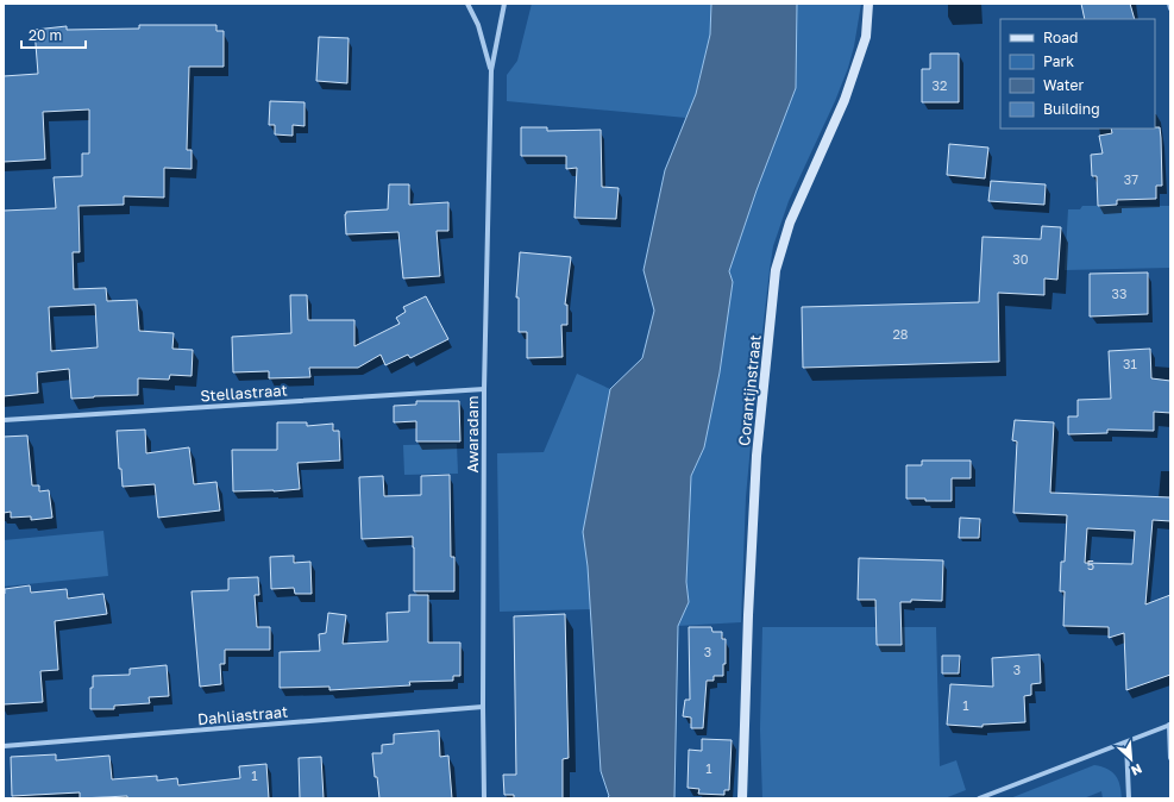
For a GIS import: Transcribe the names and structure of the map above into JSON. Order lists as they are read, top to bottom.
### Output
{
  "streets": {
    "street": [
      "Corantijnstraat",
      "Stellastraat",
      "Awaradam",
      "Dahliastraat"
    ]
  },
  "crossings": [
    ["Stellastraat", "Awaradam"],
    ["Awaradam", "Dahliastraat"]
  ],
  "house_numbers": [
    "32",
    "37",
    "30",
    "33",
    "28",
    "31",
    "5",
    "3",
    "3",
    "1",
    "1",
    "1"
  ],
  "legend": [
    "Road",
    "Park",
    "Water",
    "Building"
  ],
  "scale_bar": "20 m",
  "north": "bottom right"
}
